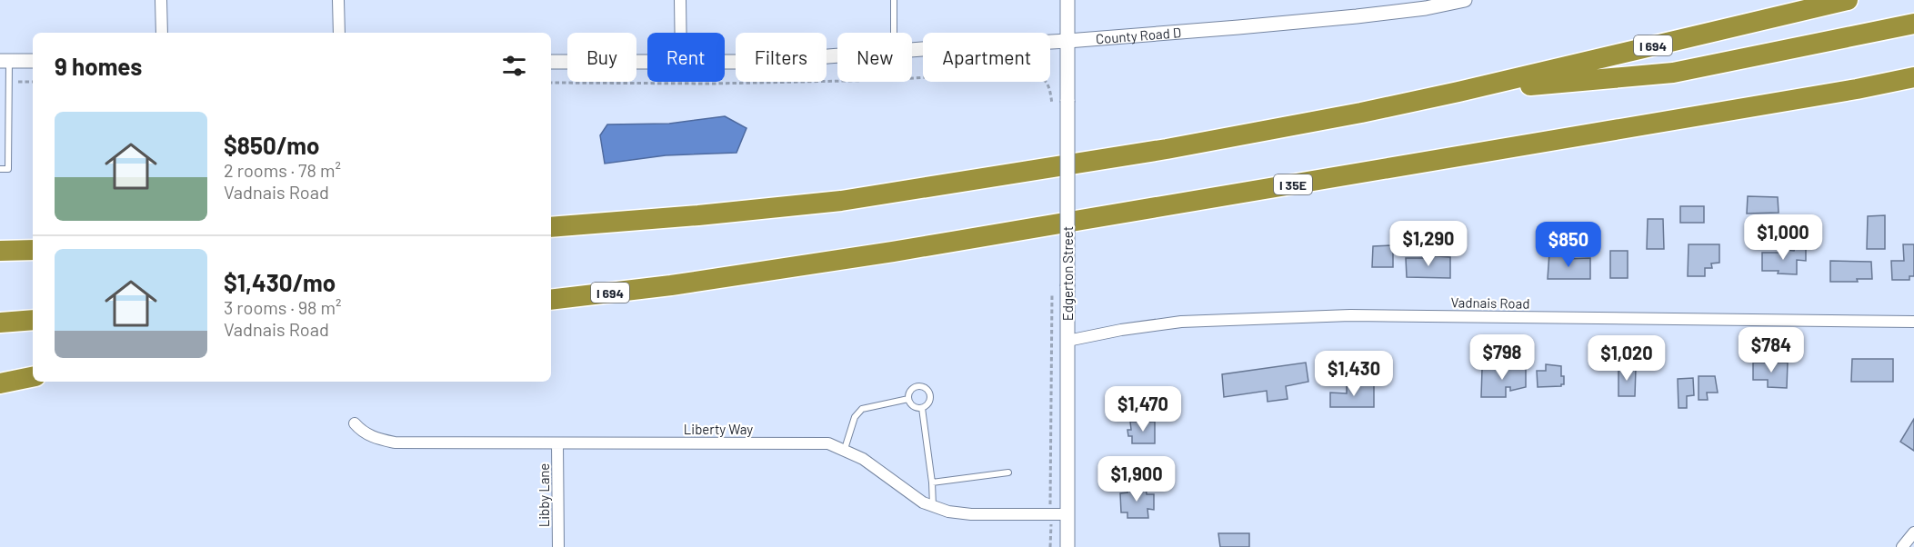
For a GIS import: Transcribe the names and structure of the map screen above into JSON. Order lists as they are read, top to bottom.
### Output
{
  "streets": {
    "highway": ["I 694", "I 35E"],
    "street": [
      "County Road D",
      "Edgerton Street",
      "Vadnais Road",
      "Liberty Way",
      "Libby Lane"
    ]
  },
  "crossings": [
    ["County Road D", "Edgerton Street"],
    ["I 694", "I 35E"],
    ["Edgerton Street", "Vadnais Road"],
    ["Edgerton Street", "Liberty Way"],
    ["Liberty Way", "Libby Lane"]
  ],
  "page": {
    "chip": [
      "Buy",
      "Rent",
      "Filters",
      "New",
      "Apartment"
    ],
    "heading": "9 homes",
    "list": [
      {
        "name": "$850/mo",
        "note": "2 rooms · 78 m² · Vadnais Road"
      },
      {
        "name": "$1,430/mo",
        "note": "3 rooms · 98 m² · Vadnais Road"
      }
    ],
    "price": [
      "$1,000",
      "$1,290",
      "$850",
      "$784",
      "$798",
      "$1,020",
      "$1,430",
      "$1,470",
      "$1,900"
    ]
  }
}
